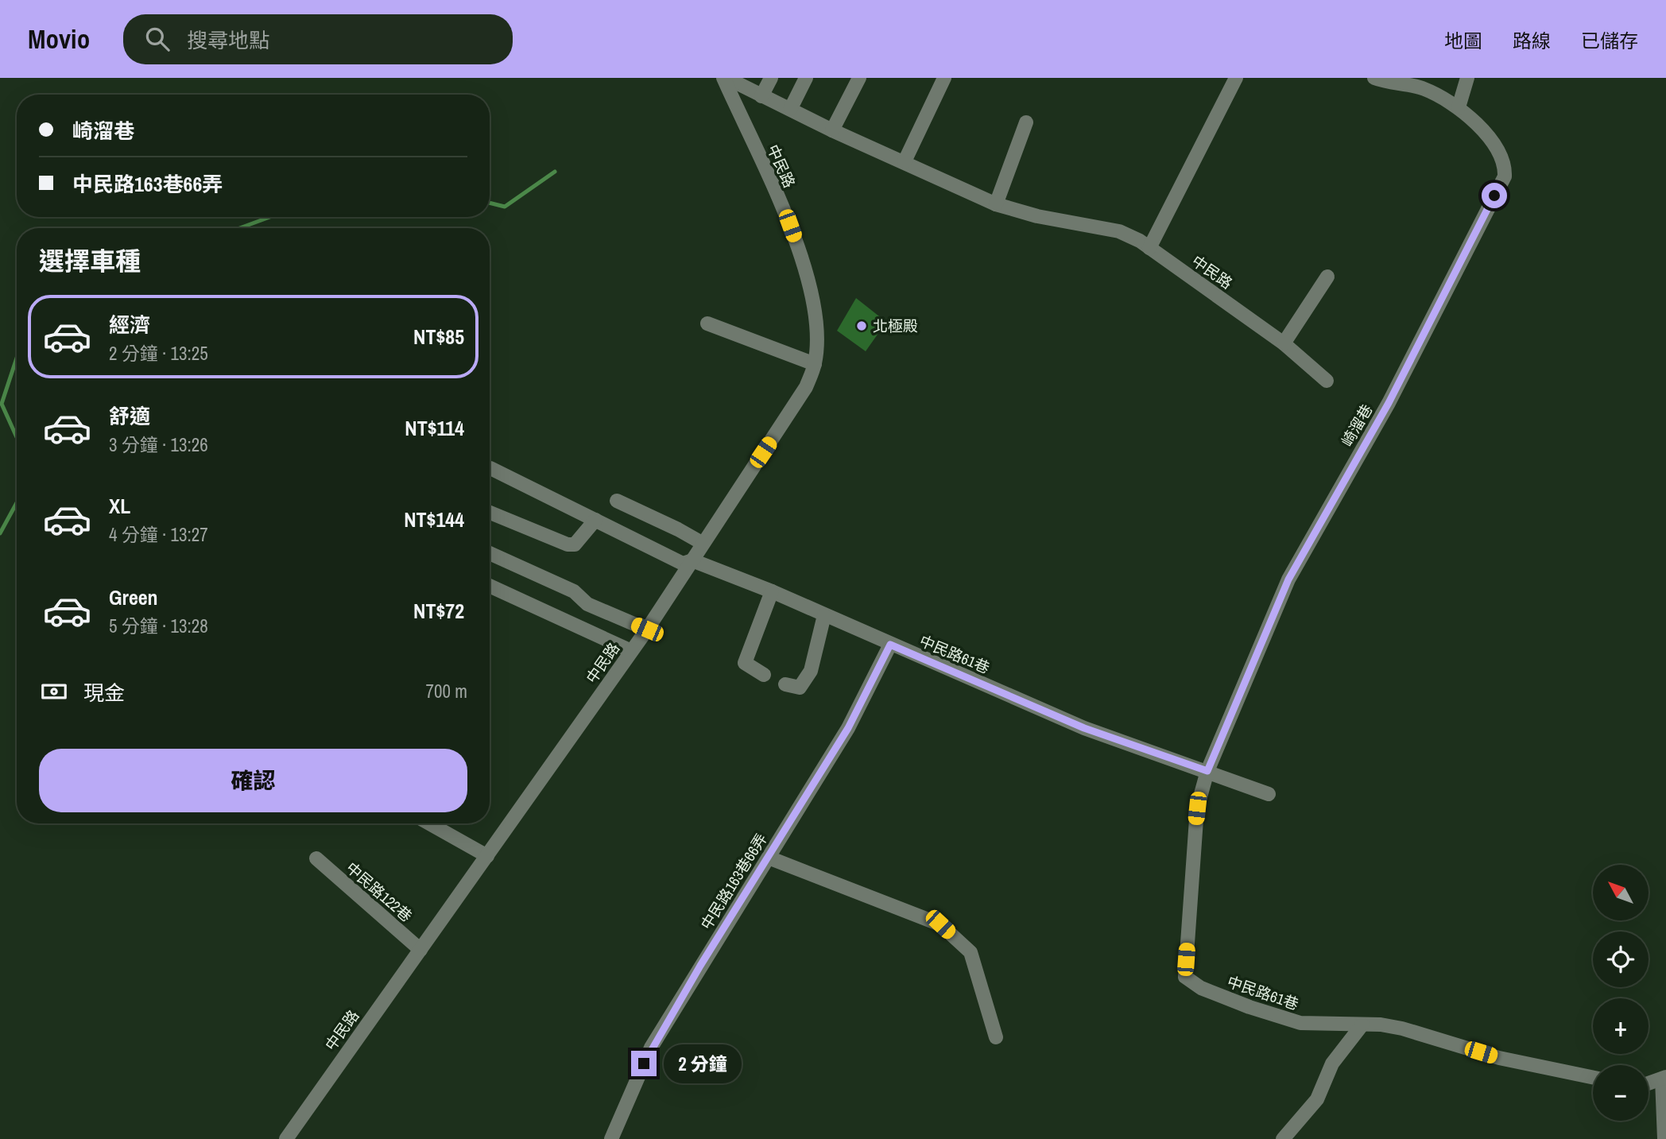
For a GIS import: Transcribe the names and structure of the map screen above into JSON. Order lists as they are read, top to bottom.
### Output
{
  "streets": {
    "street": [
      "中民路",
      "崎溜巷",
      "中民路61巷",
      "中民路163巷66弄",
      "中民路122巷"
    ]
  },
  "crossings": [
    ["中民路", "中民路61巷"],
    ["中民路", "中民路122巷"],
    ["崎溜巷", "中民路61巷"],
    ["中民路61巷", "中民路163巷66弄"]
  ],
  "places": ["北極殿"],
  "north": "top left",
  "page": {
    "header": "Movio",
    "search": "搜尋地點",
    "nav": ["地圖", "路線", "已儲存"],
    "banner": ["崎溜巷", "中民路163巷66弄"],
    "heading": "選擇車種",
    "list": [
      {
        "name": "經濟",
        "note": "2 分鐘 · 13:25",
        "value": "NT$85"
      },
      {
        "name": "舒適",
        "note": "3 分鐘 · 13:26",
        "value": "NT$114"
      },
      {
        "name": "XL",
        "note": "4 分鐘 · 13:27",
        "value": "NT$144"
      },
      {
        "name": "Green",
        "note": "5 分鐘 · 13:28",
        "value": "NT$72"
      }
    ],
    "pay": ["現金", "700 m"],
    "buttons": "確認",
    "map_buttons": ["+", "−"],
    "bubble": "2 分鐘"
  }
}
